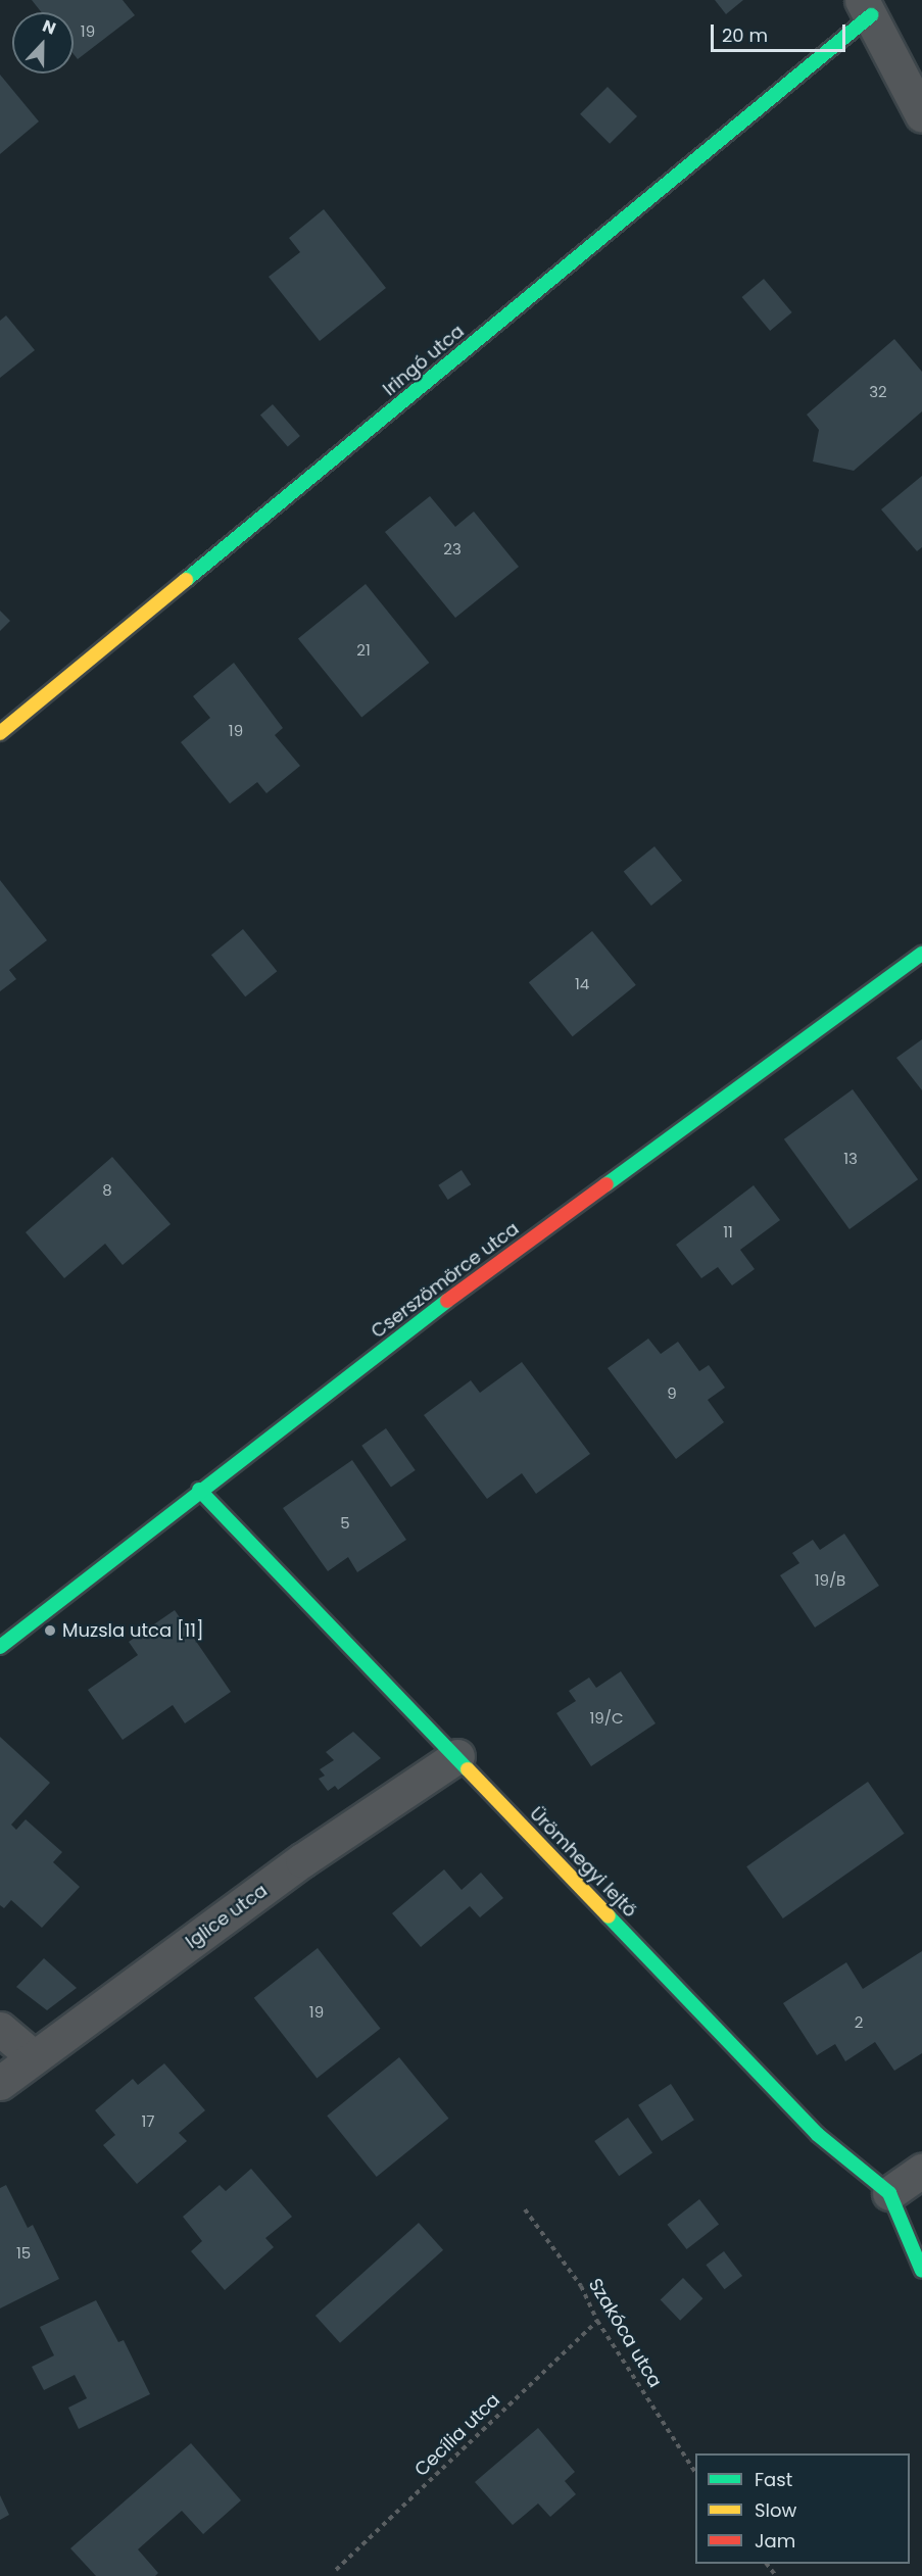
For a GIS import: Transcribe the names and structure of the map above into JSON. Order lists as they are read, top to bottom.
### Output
{
  "streets": {
    "street": [
      "Iringó utca",
      "Cserszömörce utca",
      "Ürömhegyi lejtő",
      "Iglice utca"
    ],
    "path": ["Szakóca utca", "Cecília utca"]
  },
  "crossings": [
    ["Cserszömörce utca", "Ürömhegyi lejtő"],
    ["Ürömhegyi lejtő", "Iglice utca"],
    ["Szakóca utca", "Cecília utca"]
  ],
  "places": ["Muzsla utca [11]"],
  "house_numbers": [
    "19",
    "32",
    "23",
    "21",
    "19",
    "14",
    "13",
    "8",
    "11",
    "9",
    "5",
    "19/B",
    "19/C",
    "19",
    "2",
    "17",
    "15"
  ],
  "legend": ["Fast", "Slow", "Jam"],
  "scale_bar": "20 m",
  "north": "top"
}
